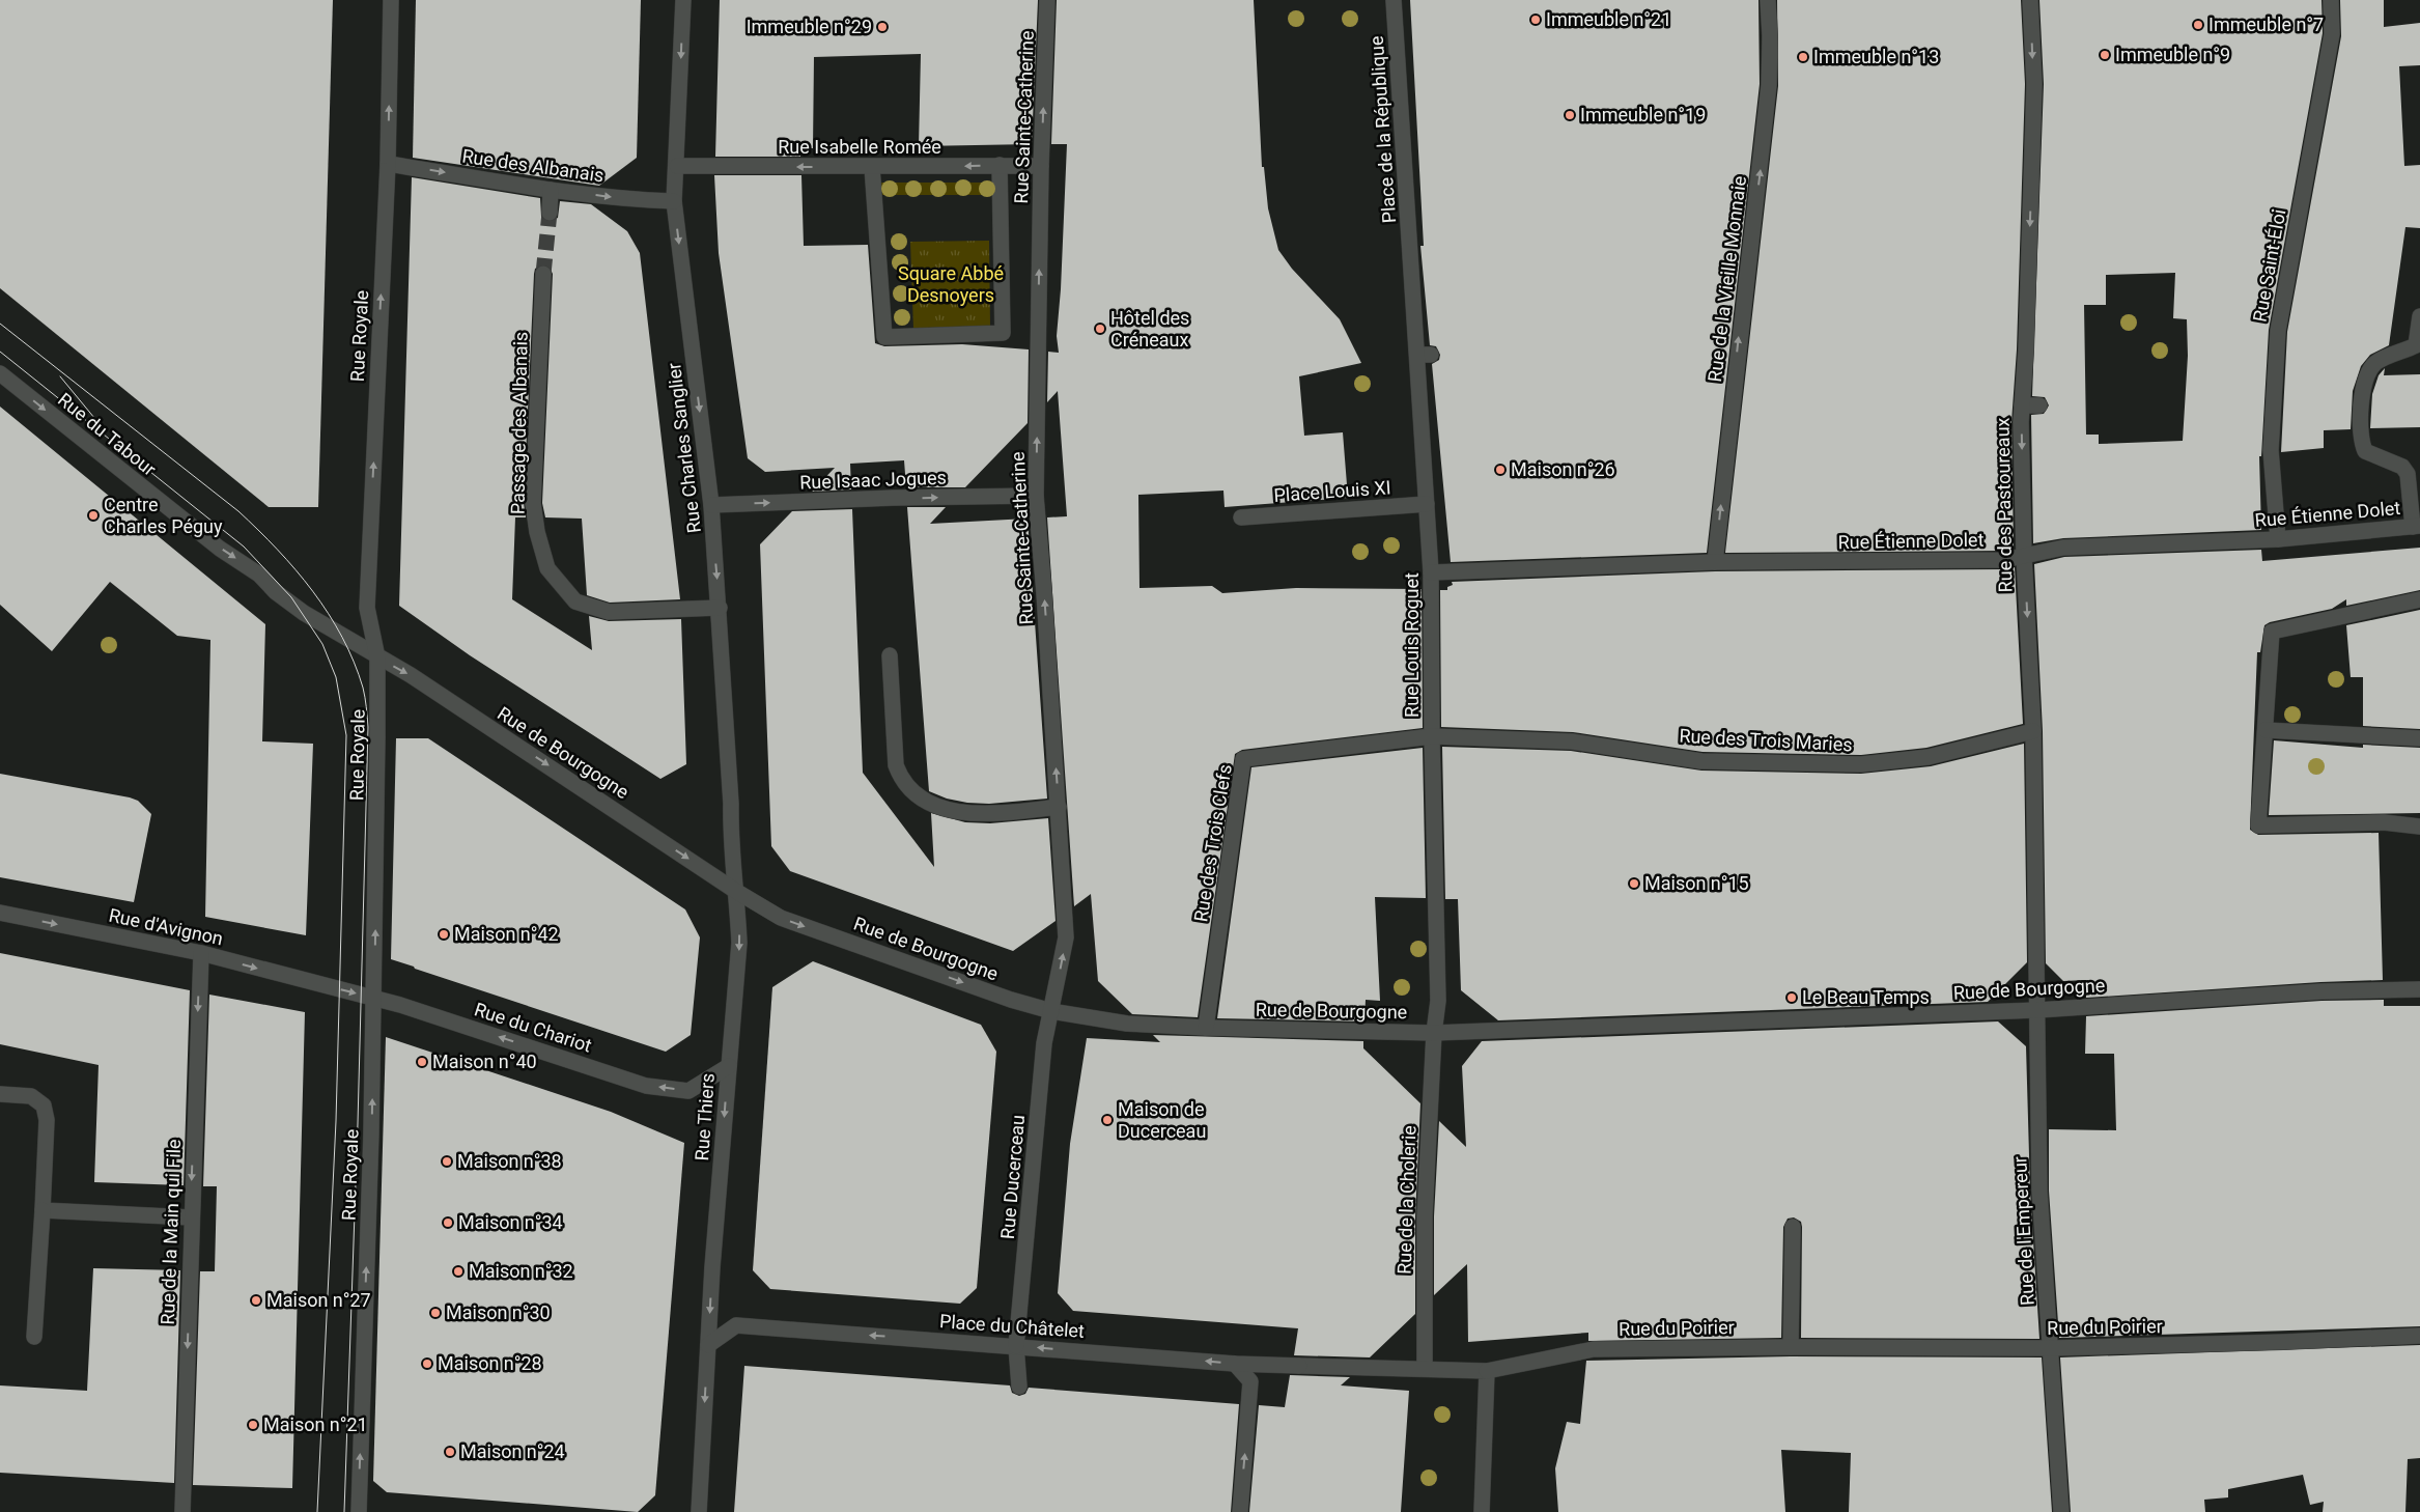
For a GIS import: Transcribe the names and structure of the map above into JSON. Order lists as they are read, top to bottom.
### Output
{
  "streets": {
    "street": [
      "Rue Sainte-Catherine",
      "Place de la République",
      "Rue Isabelle Romée",
      "Rue des Albanais",
      "Rue Saint-Éloi",
      "Rue de la Vieille Monnaie",
      "Rue Royale",
      "Passage des Albanais",
      "Rue du Tabour",
      "Rue Charles Sanglier",
      "Rue Isaac Jogues",
      "Place Louis XI",
      "Rue des Pastoureaux",
      "Rue Étienne Dolet",
      "Rue Louis Roguet",
      "Rue des Trois Maries",
      "Rue de Bourgogne",
      "Rue des Trois Clefs",
      "Rue d'Avignon",
      "Rue du Chariot",
      "Rue Thiers",
      "Rue Ducerceau",
      "Rue de la Cholerie",
      "Rue de l'Empereur",
      "Rue de la Main qui File",
      "Place du Châtelet",
      "Rue du Poirier"
    ]
  },
  "crossings": [
    ["Rue Sainte-Catherine", "Rue Isabelle Romée"],
    ["Rue Sainte-Catherine", "Rue Isaac Jogues"],
    ["Rue Sainte-Catherine", "Rue de Bourgogne"],
    ["Rue Sainte-Catherine", "Rue Ducerceau"],
    ["Place de la République", "Rue Louis Roguet"],
    ["Rue Isabelle Romée", "Rue Charles Sanglier"],
    ["Rue des Albanais", "Rue Royale"],
    ["Rue des Albanais", "Rue Charles Sanglier"],
    ["Rue Saint-Éloi", "Rue Étienne Dolet"],
    ["Rue de la Vieille Monnaie", "Rue Étienne Dolet"],
    ["Rue Royale", "Rue de Bourgogne"],
    ["Rue Royale", "Rue du Chariot"],
    ["Passage des Albanais", "Rue Charles Sanglier"],
    ["Rue du Tabour", "Rue de Bourgogne"],
    ["Rue Charles Sanglier", "Rue Isaac Jogues"],
    ["Rue Charles Sanglier", "Rue de Bourgogne"],
    ["Rue Charles Sanglier", "Rue Thiers"],
    ["Place Louis XI", "Rue Louis Roguet"],
    ["Rue des Pastoureaux", "Rue Étienne Dolet"],
    ["Rue des Pastoureaux", "Rue des Trois Maries"],
    ["Rue des Pastoureaux", "Rue de Bourgogne"],
    ["Rue des Pastoureaux", "Rue de l'Empereur"],
    ["Rue Étienne Dolet", "Rue Louis Roguet"],
    ["Rue Louis Roguet", "Rue des Trois Maries"],
    ["Rue Louis Roguet", "Rue de Bourgogne"],
    ["Rue Louis Roguet", "Rue des Trois Clefs"],
    ["Rue Louis Roguet", "Rue de la Cholerie"],
    ["Rue des Trois Maries", "Rue des Trois Clefs"],
    ["Rue de Bourgogne", "Rue des Trois Clefs"],
    ["Rue de Bourgogne", "Rue Thiers"],
    ["Rue de Bourgogne", "Rue Ducerceau"],
    ["Rue de Bourgogne", "Rue de la Cholerie"],
    ["Rue de Bourgogne", "Rue de l'Empereur"],
    ["Rue d'Avignon", "Rue du Chariot"],
    ["Rue d'Avignon", "Rue de la Main qui File"],
    ["Rue du Chariot", "Rue Thiers"],
    ["Rue Thiers", "Place du Châtelet"],
    ["Rue Ducerceau", "Place du Châtelet"],
    ["Rue de la Cholerie", "Place du Châtelet"],
    ["Rue de l'Empereur", "Rue du Poirier"],
    ["Place du Châtelet", "Rue du Poirier"]
  ],
  "one_way": [
    "Rue Sainte-Catherine",
    "Rue Isabelle Romée",
    "Rue des Albanais",
    "Rue de la Vieille Monnaie",
    "Rue Royale",
    "Rue du Tabour",
    "Rue Charles Sanglier",
    "Rue Isaac Jogues",
    "Rue des Pastoureaux",
    "Rue d'Avignon",
    "Rue Thiers",
    "Rue de la Main qui File",
    "Place du Châtelet"
  ],
  "parks": ["Square Abbé Desnoyers"],
  "places": [
    "Immeuble n°21",
    "Immeuble n°7",
    "Immeuble n°29",
    "Immeuble n°9",
    "Immeuble n°13",
    "Immeuble n°19",
    "Hôtel des Créneaux",
    "Maison n°26",
    "Centre Charles Péguy",
    "Maison n°15",
    "Maison n°42",
    "Le Beau Temps",
    "Maison n°40",
    "Maison de Ducerceau",
    "Maison n°38",
    "Maison n°34",
    "Maison n°32",
    "Maison n°27",
    "Maison n°30",
    "Maison n°28",
    "Maison n°21",
    "Maison n°24"
  ]
}
